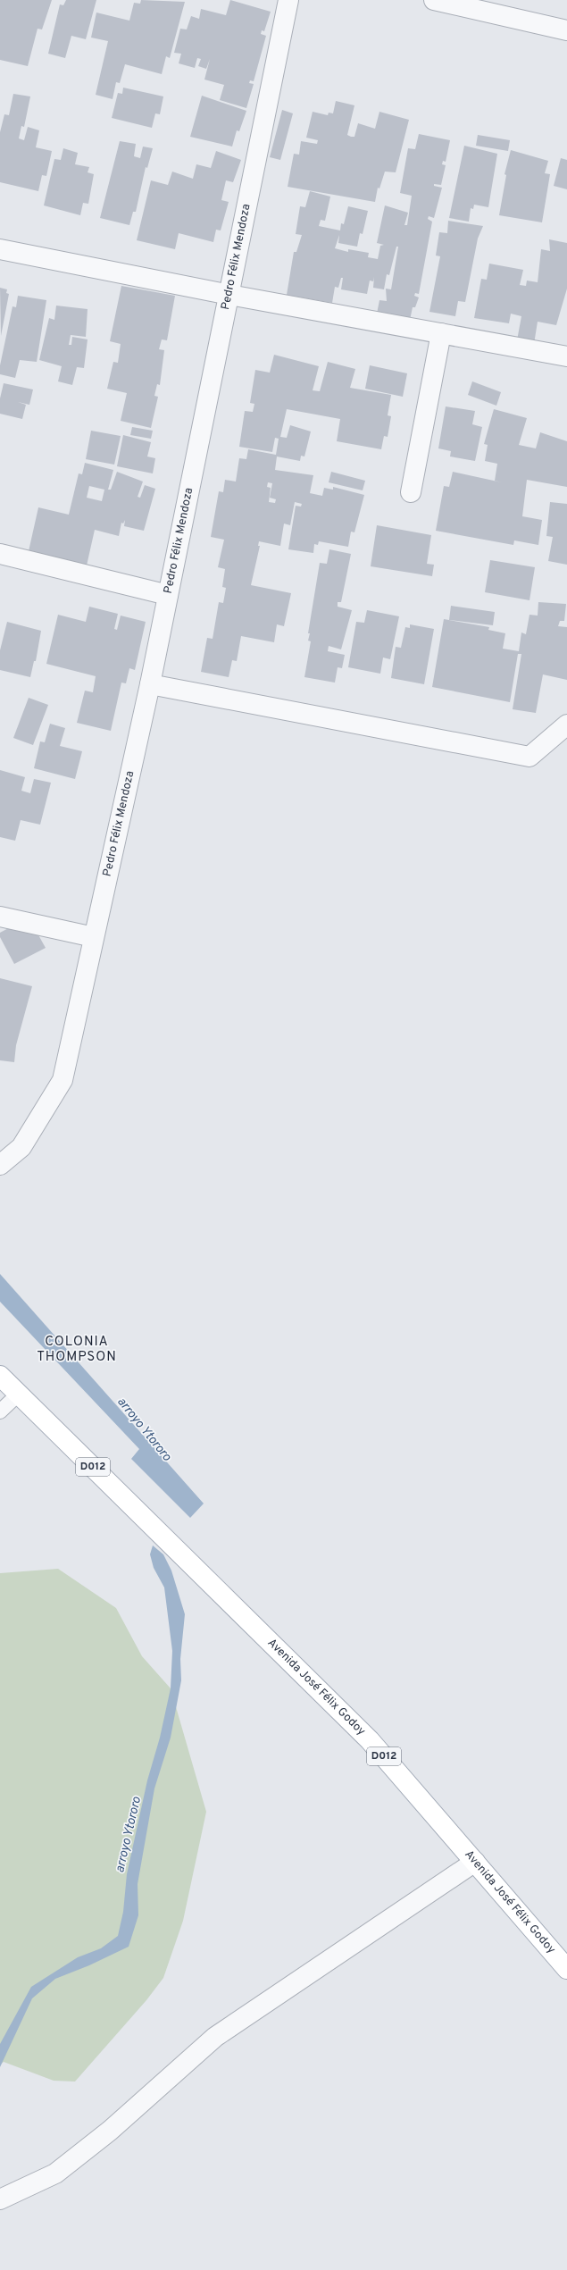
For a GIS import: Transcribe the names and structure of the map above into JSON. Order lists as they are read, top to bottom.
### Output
{
  "streets": {
    "main road": ["D012", "Avenida José Félix Godoy"],
    "street": ["Pedro Félix Mendoza"]
  },
  "crossings": [
    ["D012", "Avenida José Félix Godoy"]
  ],
  "districts": ["COLONIA THOMPSON"],
  "water": ["arroyo Ytororo"]
}
